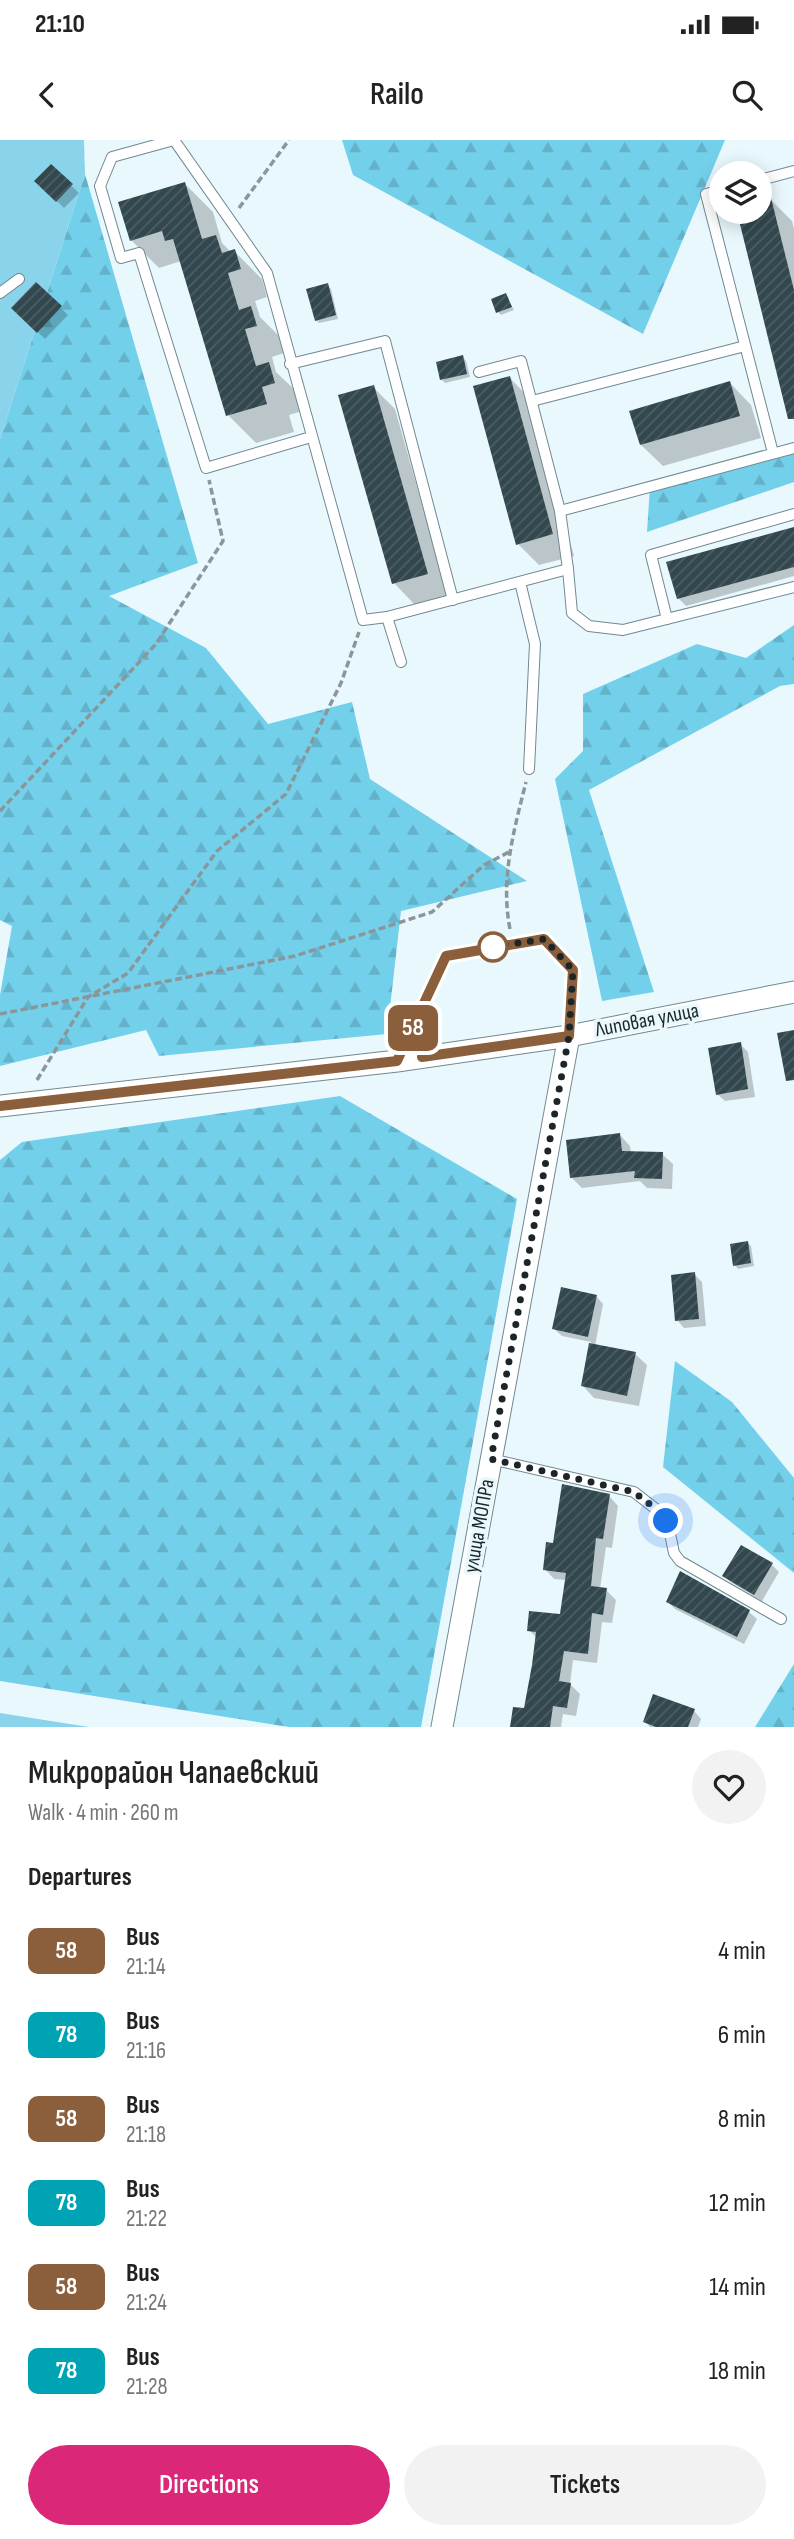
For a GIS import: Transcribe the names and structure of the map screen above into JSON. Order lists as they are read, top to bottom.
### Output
{
  "streets": {
    "street": ["Липовая улица", "улица МОПРа"]
  },
  "crossings": [
    ["Липовая улица", "улица МОПРа"]
  ],
  "lines": ["bus line 58"],
  "page": {
    "status": "21:10",
    "header": "Railo",
    "on_map": "58",
    "heading": [
      ["Микрорайон Чапаевский", "Walk · 4 min · 260 m"],
      "Departures"
    ],
    "list": [
      {
        "mark": "58",
        "name": "Bus",
        "note": "21:14",
        "value": "4 min"
      },
      {
        "mark": "78",
        "name": "Bus",
        "note": "21:16",
        "value": "6 min"
      },
      {
        "mark": "58",
        "name": "Bus",
        "note": "21:18",
        "value": "8 min"
      },
      {
        "mark": "78",
        "name": "Bus",
        "note": "21:22",
        "value": "12 min"
      },
      {
        "mark": "58",
        "name": "Bus",
        "note": "21:24",
        "value": "14 min"
      },
      {
        "mark": "78",
        "name": "Bus",
        "note": "21:28",
        "value": "18 min"
      }
    ],
    "buttons": ["Directions", "Tickets"]
  }
}
